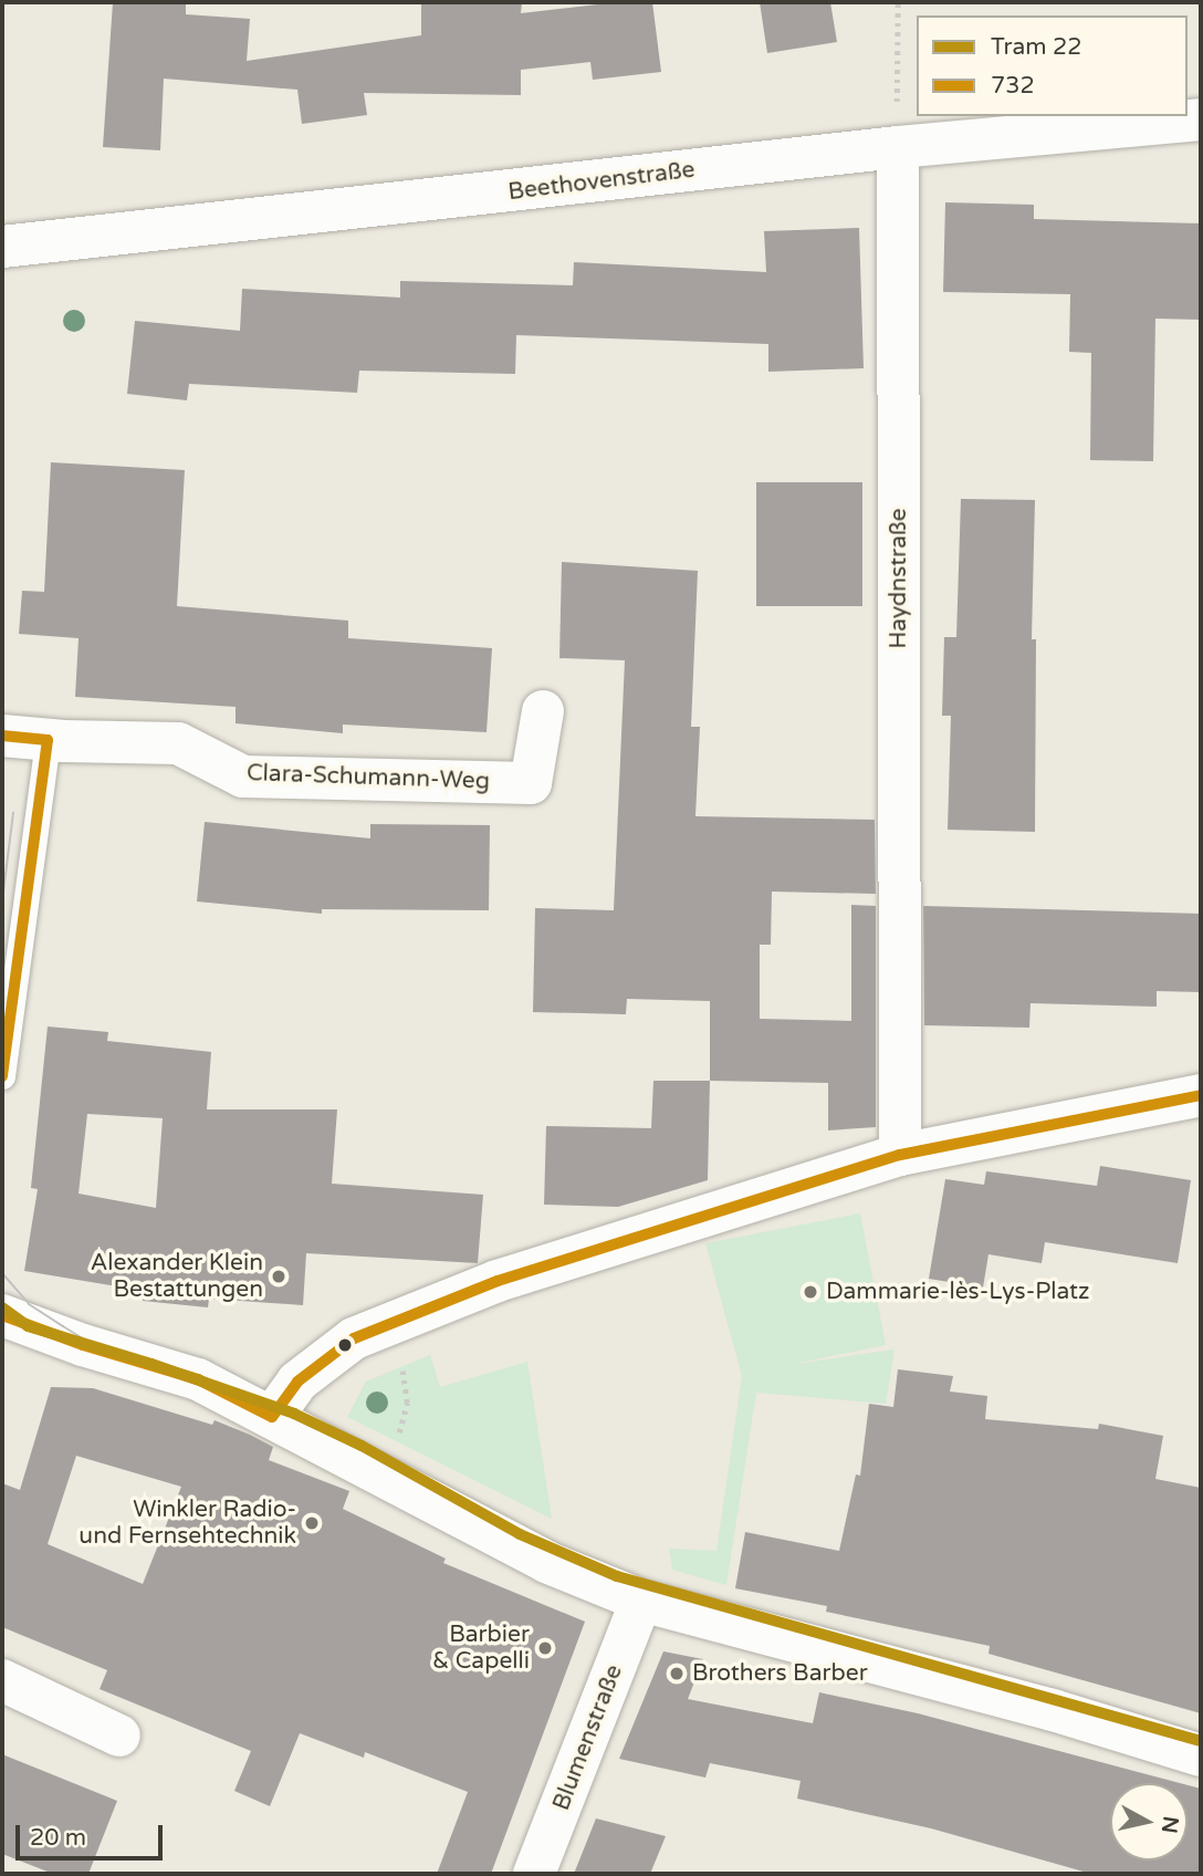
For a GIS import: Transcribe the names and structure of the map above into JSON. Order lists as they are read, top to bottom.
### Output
{
  "streets": {
    "street": [
      "Beethovenstraße",
      "Haydnstraße",
      "Clara-Schumann-Weg",
      "Blumenstraße"
    ]
  },
  "crossings": [
    ["Beethovenstraße", "Haydnstraße"]
  ],
  "places": [
    "Alexander Klein Bestattungen",
    "Dammarie-lès-Lys-Platz",
    "Winkler Radio- und Fernsehtechnik",
    "Barbier & Capelli",
    "Brothers Barber"
  ],
  "lines": ["transit line 732", "tram line 22"],
  "legend": ["Tram 22", "732"],
  "scale_bar": "20 m",
  "north": "right"
}
